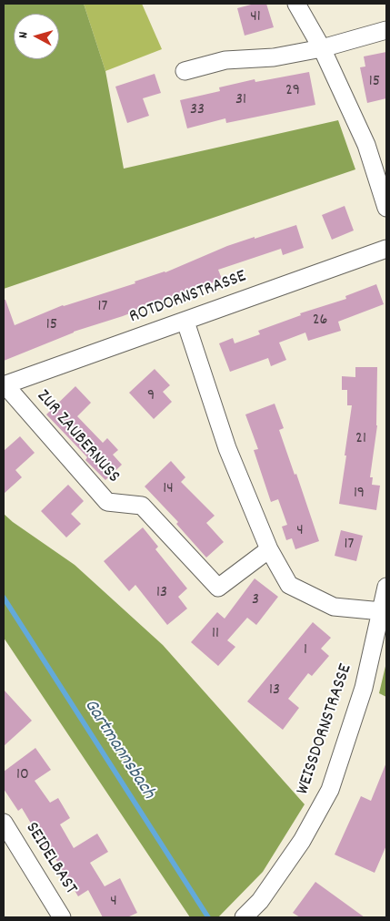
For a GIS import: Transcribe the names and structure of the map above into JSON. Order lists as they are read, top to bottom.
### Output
{
  "streets": {
    "street": [
      "ROTDORNSTRASSE",
      "ZUR ZAUBERNUSS",
      "WEISSDORNSTRASSE",
      "SEIDELBAST"
    ]
  },
  "crossings": [
    ["ROTDORNSTRASSE", "ZUR ZAUBERNUSS"]
  ],
  "water": ["Gartmannsbach"],
  "house_numbers": [
    "41",
    "15",
    "29",
    "31",
    "33",
    "17",
    "26",
    "15",
    "9",
    "21",
    "14",
    "19",
    "4",
    "17",
    "13",
    "3",
    "11",
    "1",
    "13",
    "10",
    "4"
  ],
  "north": "left"
}
